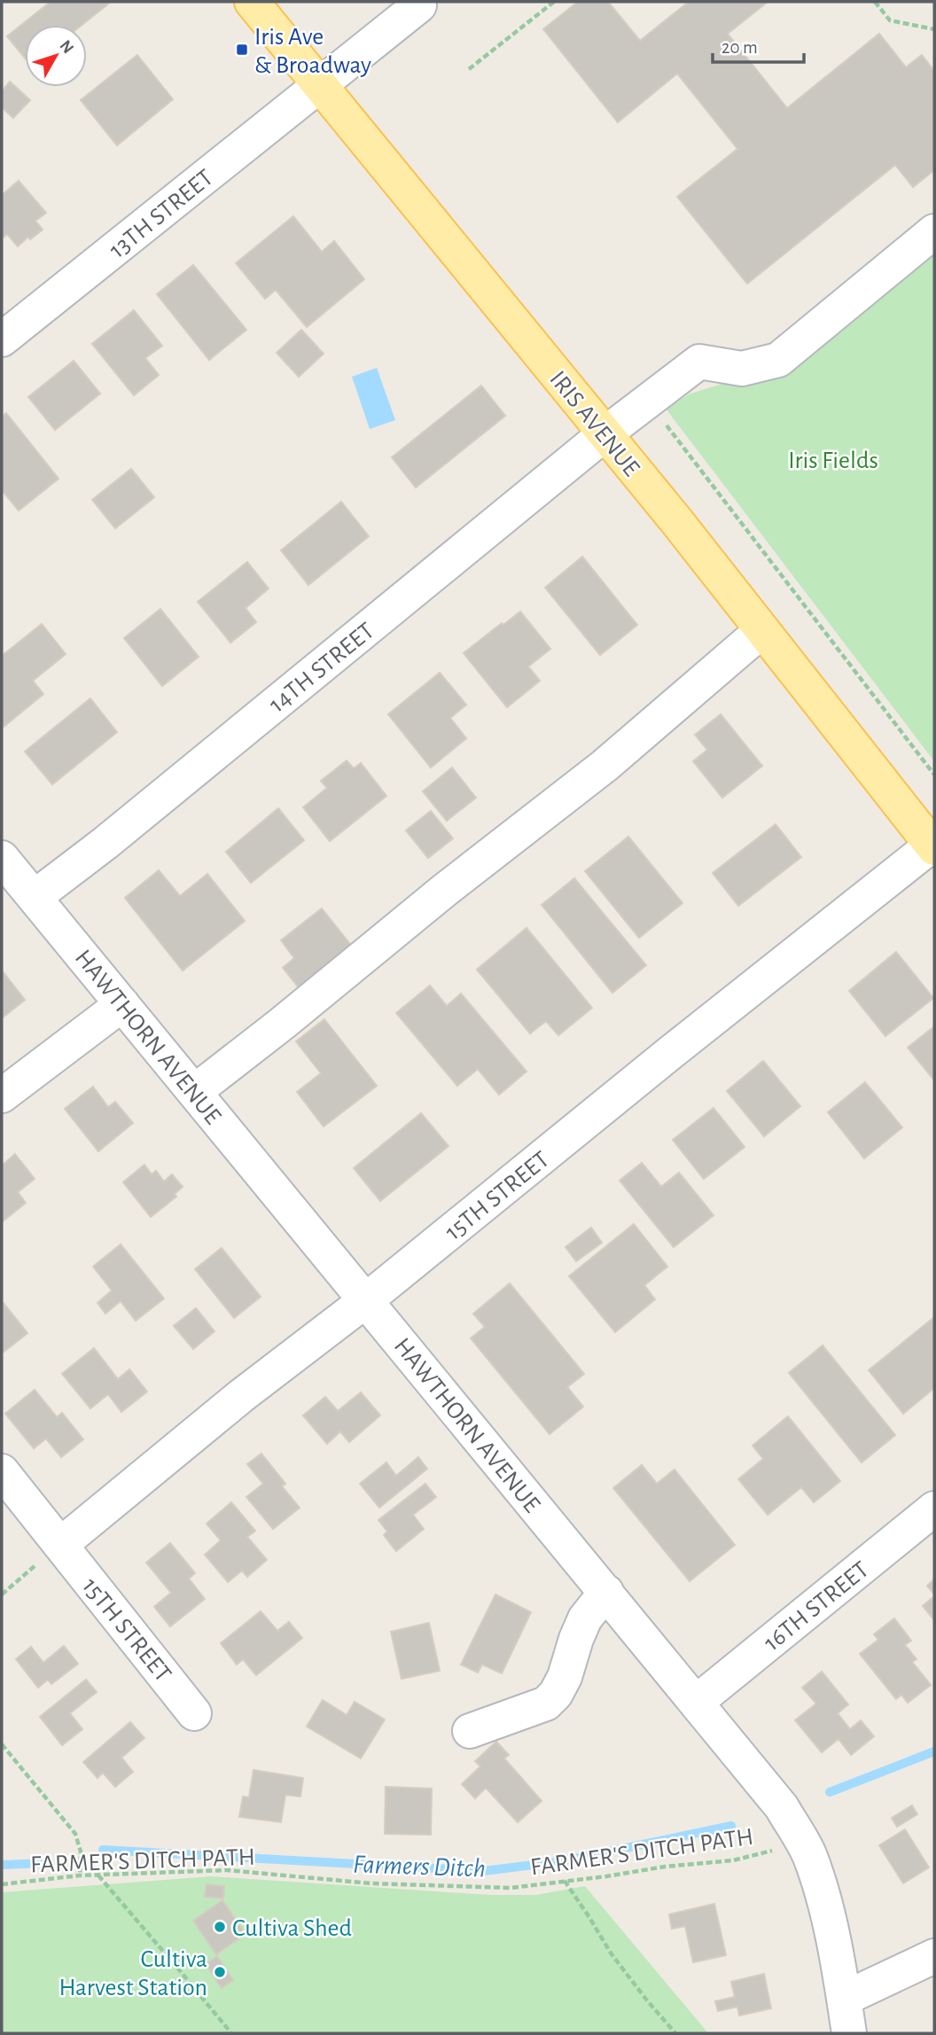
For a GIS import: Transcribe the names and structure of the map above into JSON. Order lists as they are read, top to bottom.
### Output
{
  "streets": {
    "main road": ["IRIS AVENUE"],
    "street": [
      "13TH STREET",
      "14TH STREET",
      "HAWTHORN AVENUE",
      "15TH STREET",
      "16TH STREET"
    ],
    "path": ["FARMER'S DITCH PATH"]
  },
  "crossings": [
    ["13TH STREET", "IRIS AVENUE"],
    ["IRIS AVENUE", "14TH STREET"],
    ["IRIS AVENUE", "15TH STREET"],
    ["14TH STREET", "HAWTHORN AVENUE"],
    ["HAWTHORN AVENUE", "15TH STREET"],
    ["HAWTHORN AVENUE", "16TH STREET"],
    ["HAWTHORN AVENUE", "FARMER'S DITCH PATH"]
  ],
  "water": ["Farmers Ditch"],
  "parks": ["Iris Fields"],
  "places": {
    "transit": ["Iris Ave & Broadway"],
    "other": ["Cultiva Shed", "Cultiva Harvest Station"]
  },
  "scale_bar": "20 m",
  "north": "top right"
}
